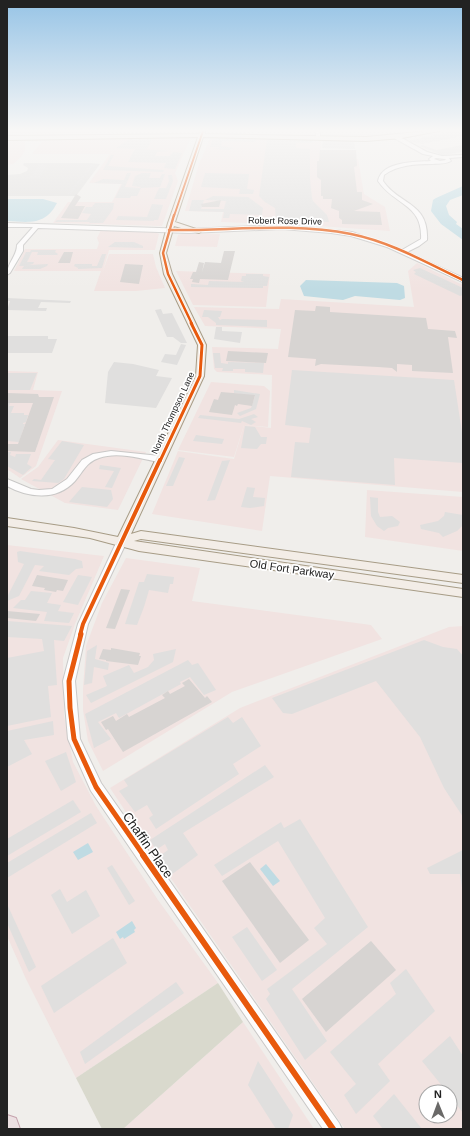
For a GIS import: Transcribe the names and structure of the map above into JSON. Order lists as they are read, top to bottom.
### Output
{
  "streets": {
    "main road": ["North Thompson Lane", "Old Fort Parkway"],
    "street": ["Robert Rose Drive", "Chaffin Place"]
  },
  "crossings": [
    ["North Thompson Lane", "Old Fort Parkway"],
    ["North Thompson Lane", "Chaffin Place"],
    ["Old Fort Parkway", "Chaffin Place"]
  ],
  "north": "top"
}
